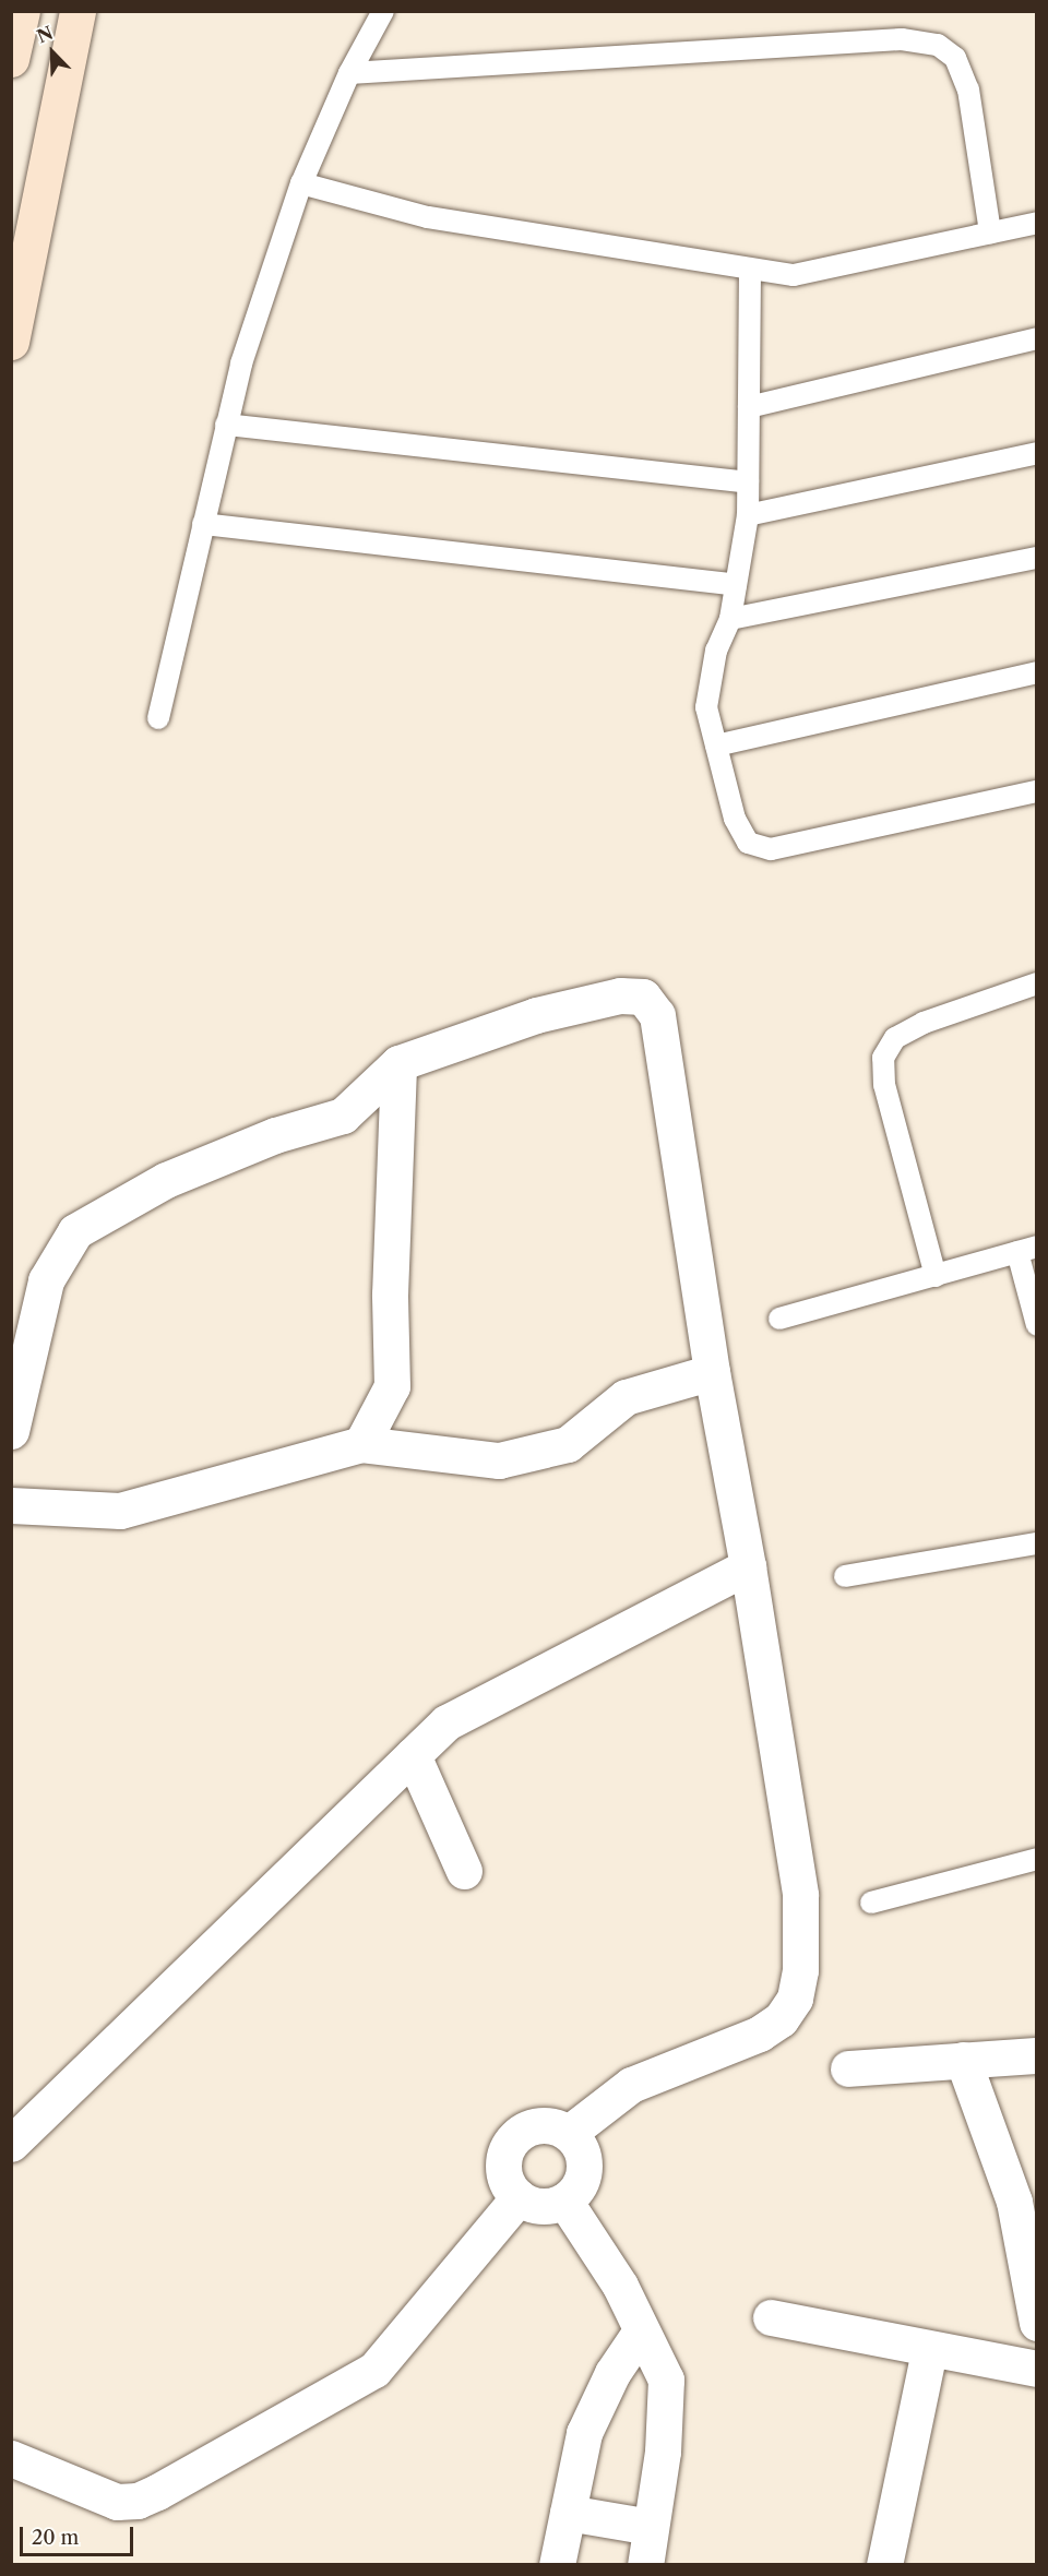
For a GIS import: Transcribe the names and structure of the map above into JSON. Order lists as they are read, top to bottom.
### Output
{
  "scale_bar": "20 m",
  "north": "top left"
}
